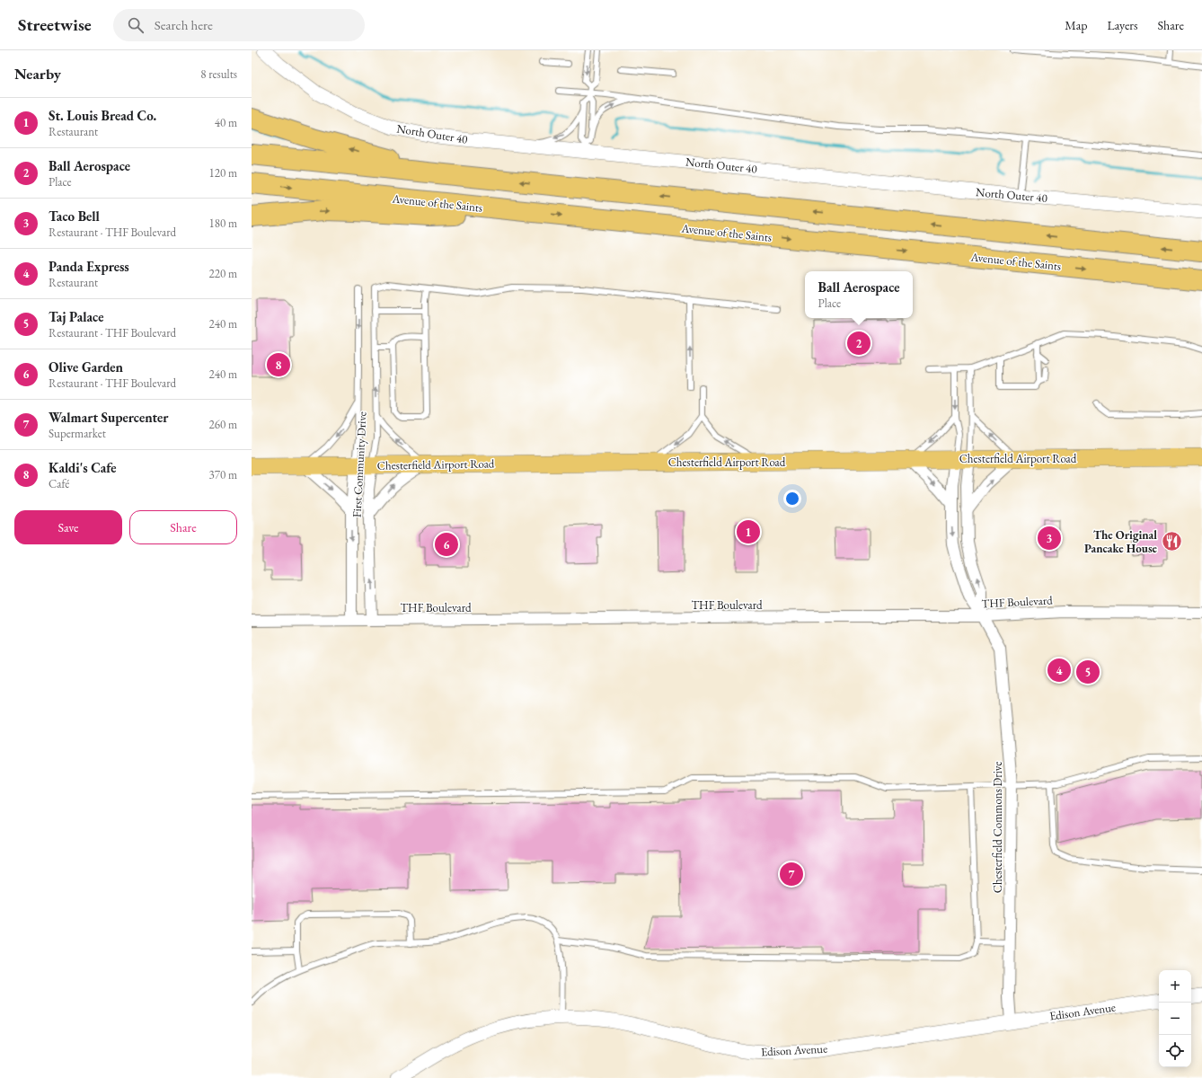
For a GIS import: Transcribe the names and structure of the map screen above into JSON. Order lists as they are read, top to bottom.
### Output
{
  "streets": {
    "highway": ["Avenue of the Saints"],
    "main road": ["Chesterfield Airport Road"],
    "street": [
      "North Outer 40",
      "First Community Drive",
      "THF Boulevard",
      "Chesterfield Commons Drive",
      "Edison Avenue"
    ]
  },
  "crossings": [
    ["Chesterfield Airport Road", "First Community Drive"],
    ["Chesterfield Airport Road", "Chesterfield Commons Drive"],
    ["First Community Drive", "THF Boulevard"],
    ["THF Boulevard", "Chesterfield Commons Drive"],
    ["Chesterfield Commons Drive", "Edison Avenue"]
  ],
  "places": {
    "restaurant": ["The Original Pancake House"]
  },
  "page": {
    "header": "Streetwise",
    "search": "Search here",
    "nav": ["Map", "Layers", "Share"],
    "heading": ["Nearby", "8 results"],
    "list": [
      {
        "mark": "1",
        "name": "St. Louis Bread Co.",
        "note": "Restaurant",
        "value": "40 m"
      },
      {
        "mark": "2",
        "name": "Ball Aerospace",
        "note": "Place",
        "value": "120 m"
      },
      {
        "mark": "3",
        "name": "Taco Bell",
        "note": "Restaurant · THF Boulevard",
        "value": "180 m"
      },
      {
        "mark": "4",
        "name": "Panda Express",
        "note": "Restaurant",
        "value": "220 m"
      },
      {
        "mark": "5",
        "name": "Taj Palace",
        "note": "Restaurant · THF Boulevard",
        "value": "240 m"
      },
      {
        "mark": "6",
        "name": "Olive Garden",
        "note": "Restaurant · THF Boulevard",
        "value": "240 m"
      },
      {
        "mark": "7",
        "name": "Walmart Supercenter",
        "note": "Supermarket",
        "value": "260 m"
      },
      {
        "mark": "8",
        "name": "Kaldi's Cafe",
        "note": "Café",
        "value": "370 m"
      }
    ],
    "popup": ["Ball Aerospace", "Place"],
    "pins": [
      "2",
      "8",
      "1",
      "3",
      "6",
      "4",
      "5",
      "7"
    ],
    "buttons": ["Save", "Share"],
    "map_buttons": ["+", "−"]
  }
}
